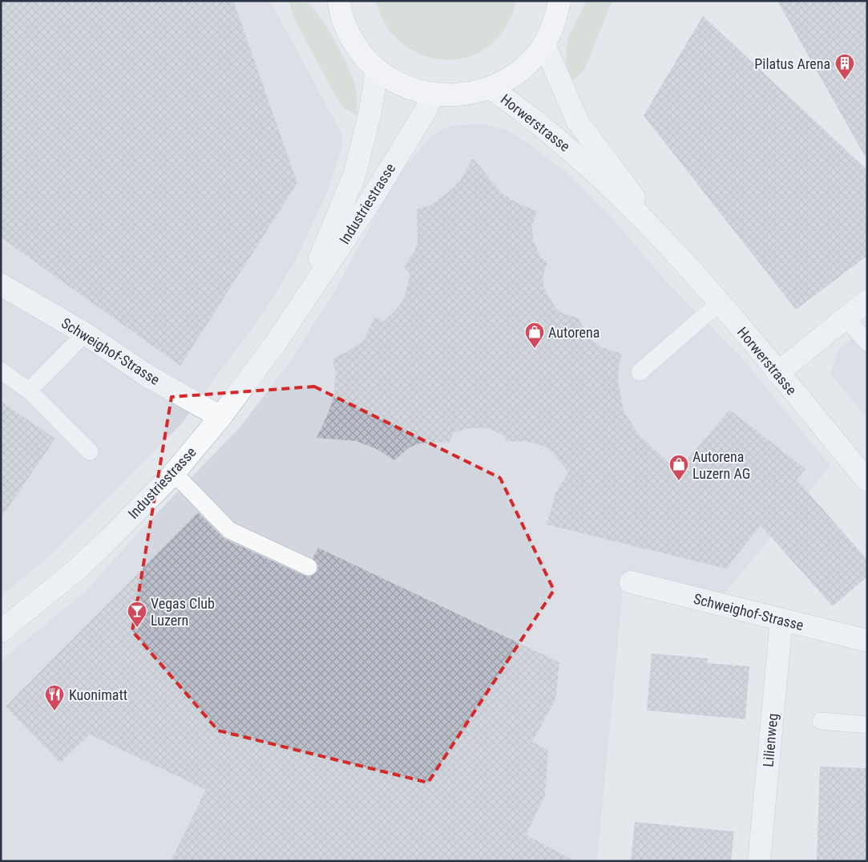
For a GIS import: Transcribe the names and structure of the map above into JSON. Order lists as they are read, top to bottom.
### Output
{
  "streets": {
    "street": [
      "Horwerstrasse",
      "Industriestrasse",
      "Schweighof-Strasse",
      "Lilienweg"
    ]
  },
  "crossings": [
    ["Industriestrasse", "Schweighof-Strasse"],
    ["Schweighof-Strasse", "Lilienweg"]
  ],
  "places": {
    "building": ["Pilatus Arena"],
    "shop": ["Autorena", "Autorena Luzern AG"],
    "bar": ["Vegas Club Luzern"],
    "restaurant": ["Kuonimatt"]
  }
}
